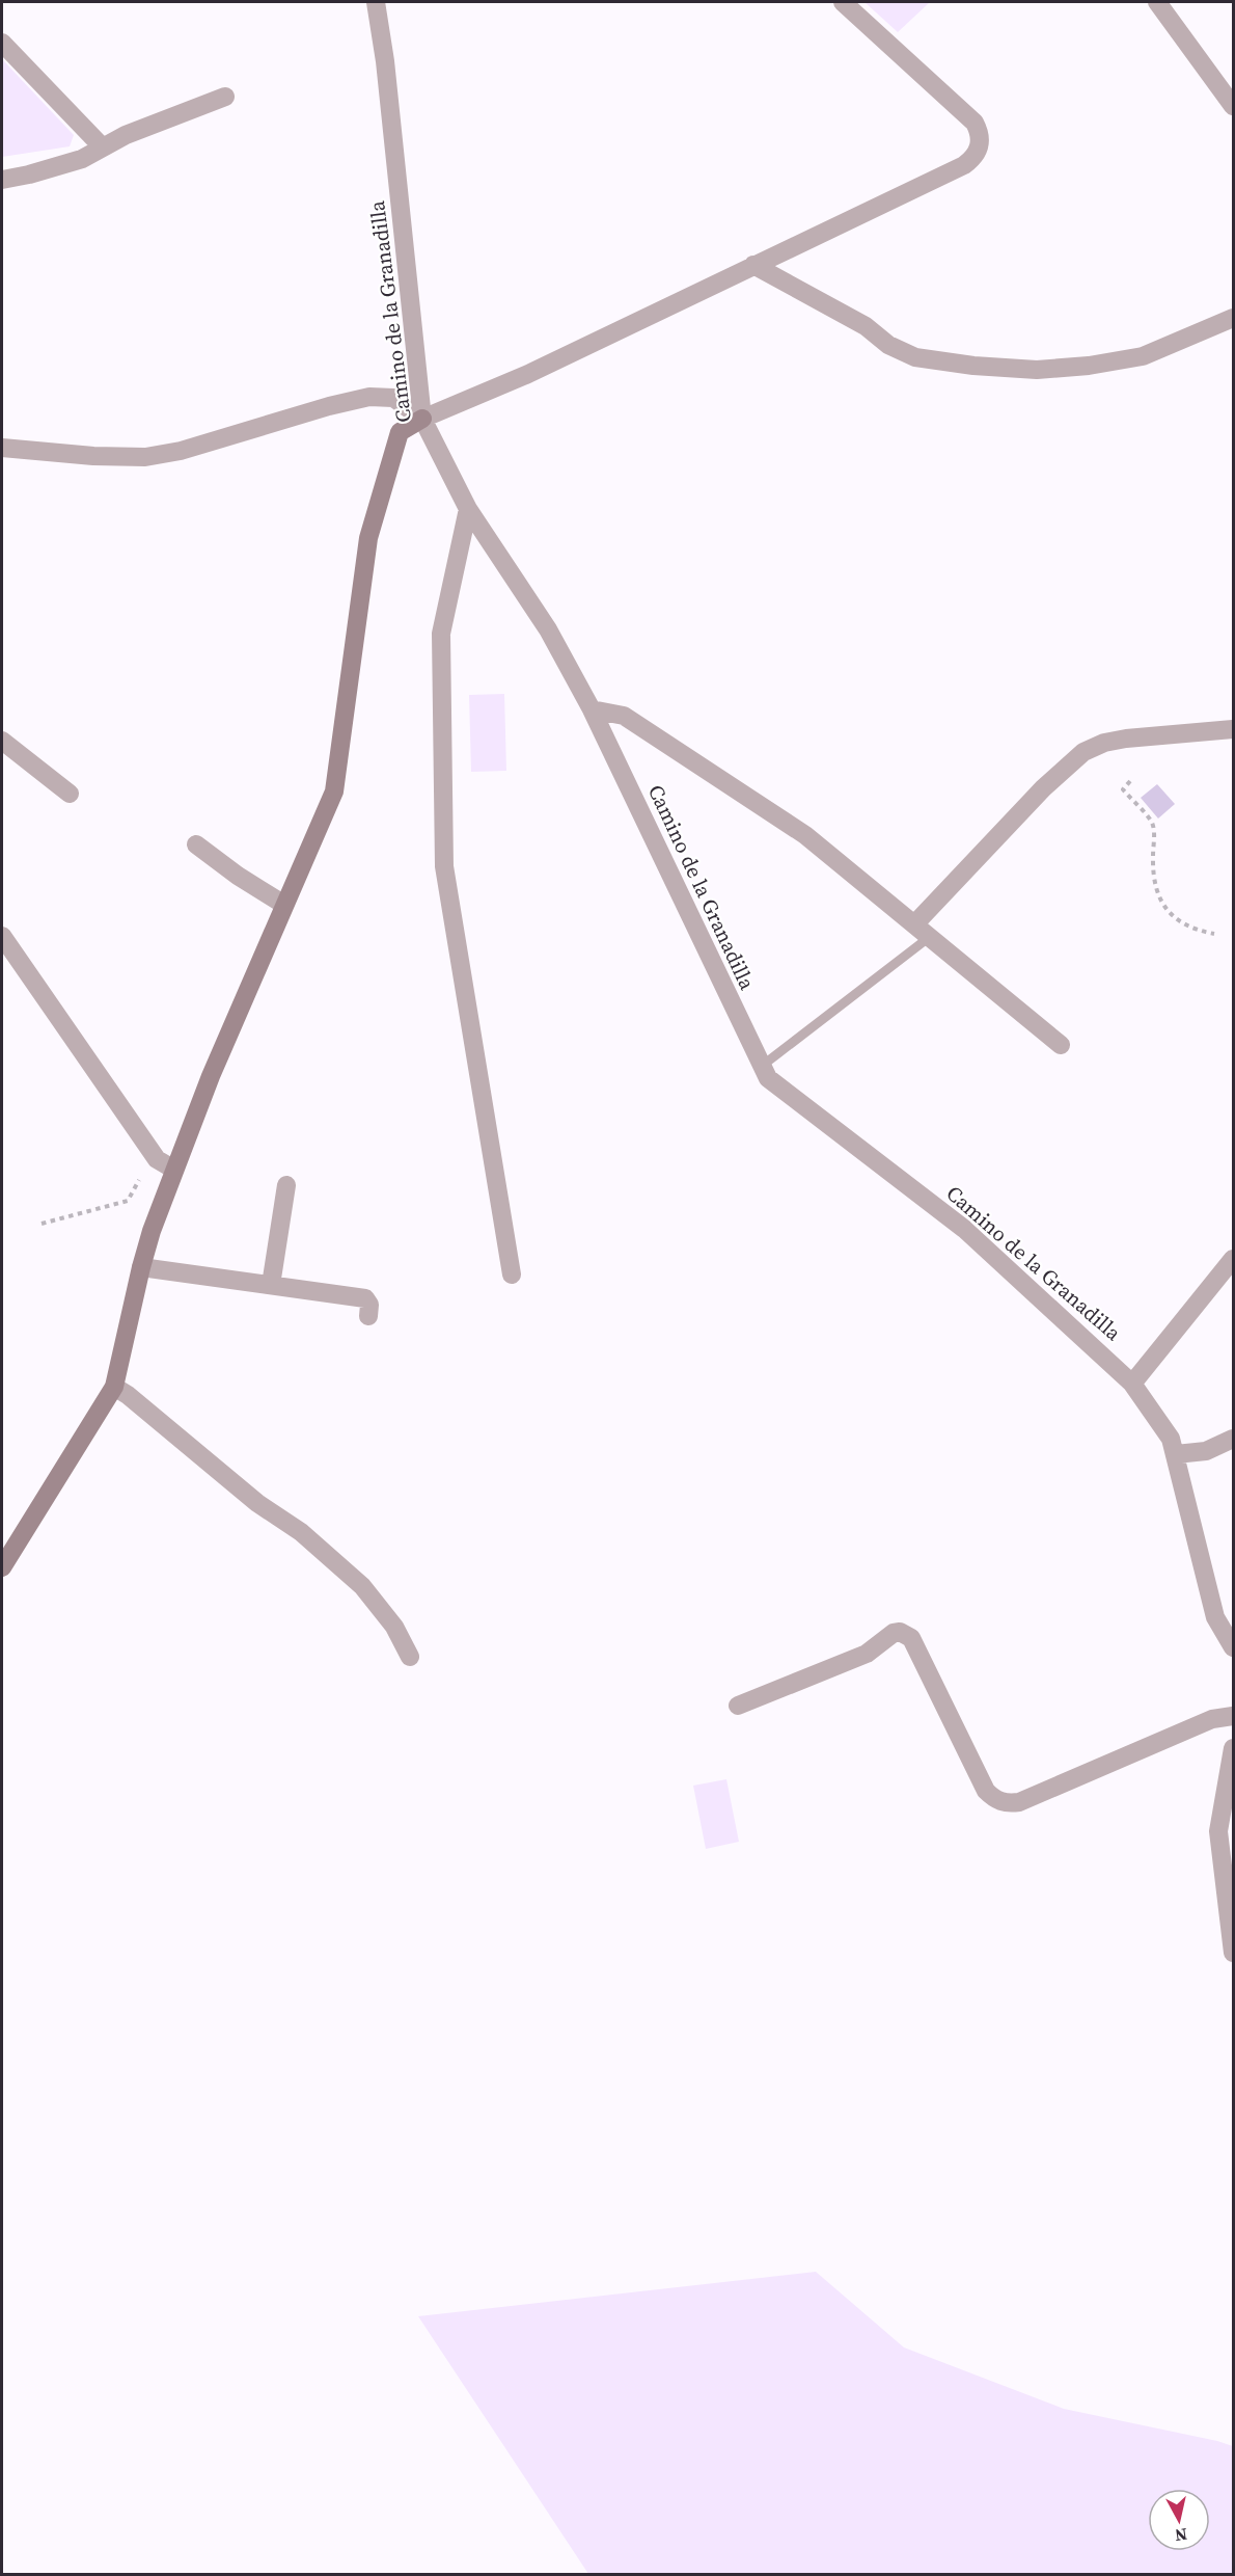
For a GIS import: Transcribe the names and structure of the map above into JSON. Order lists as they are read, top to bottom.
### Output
{
  "streets": {
    "street": ["Camino de la Granadilla"]
  },
  "north": "bottom"
}
